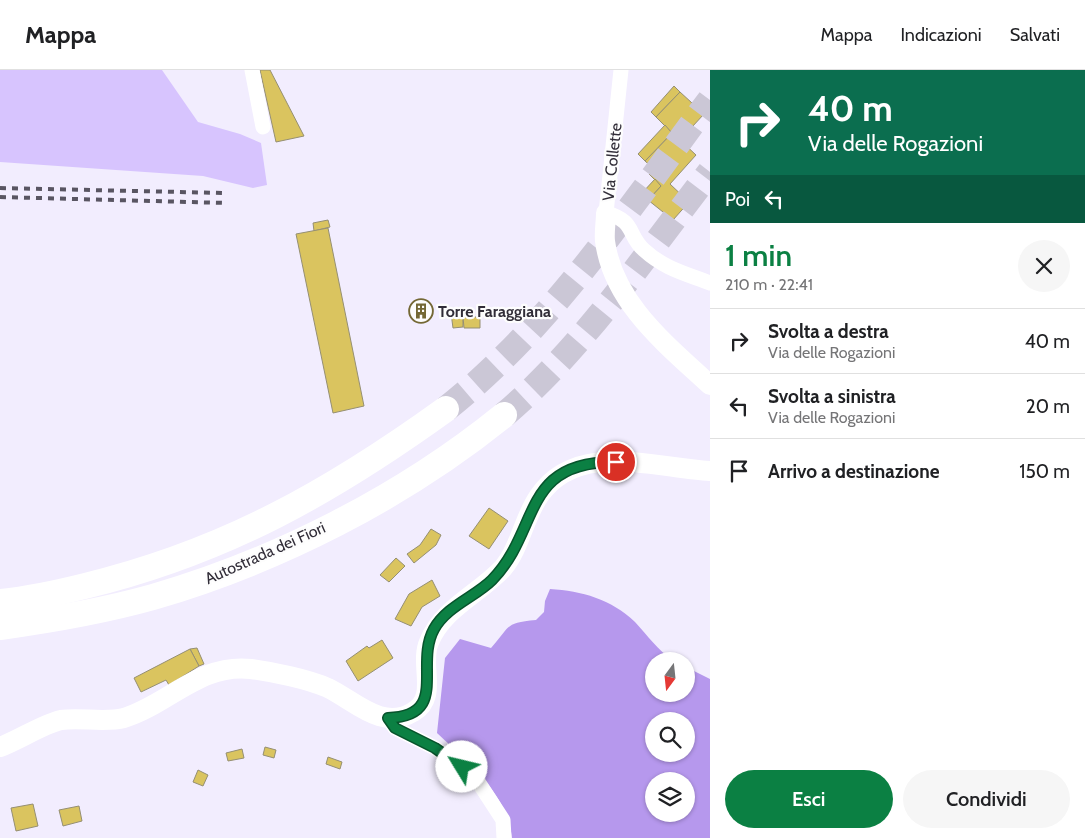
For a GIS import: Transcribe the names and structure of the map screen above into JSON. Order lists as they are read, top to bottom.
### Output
{
  "streets": {
    "highway": ["Autostrada dei Fiori"],
    "street": ["Via Collette"]
  },
  "places": {
    "building": ["Torre Faraggiana"]
  },
  "north": "bottom",
  "page": {
    "header": "Mappa",
    "nav": ["Mappa", "Indicazioni", "Salvati"],
    "turn": ["40 m", "Via delle Rogazioni"],
    "then": "Poi",
    "heading": ["1 min", "210 m · 22:41"],
    "list": [
      {
        "name": "Svolta a destra",
        "note": "Via delle Rogazioni",
        "value": "40 m"
      },
      {
        "name": "Svolta a sinistra",
        "note": "Via delle Rogazioni",
        "value": "20 m"
      },
      {
        "name": "Arrivo a destinazione",
        "value": "150 m"
      }
    ],
    "buttons": ["Esci", "Condividi"]
  }
}
